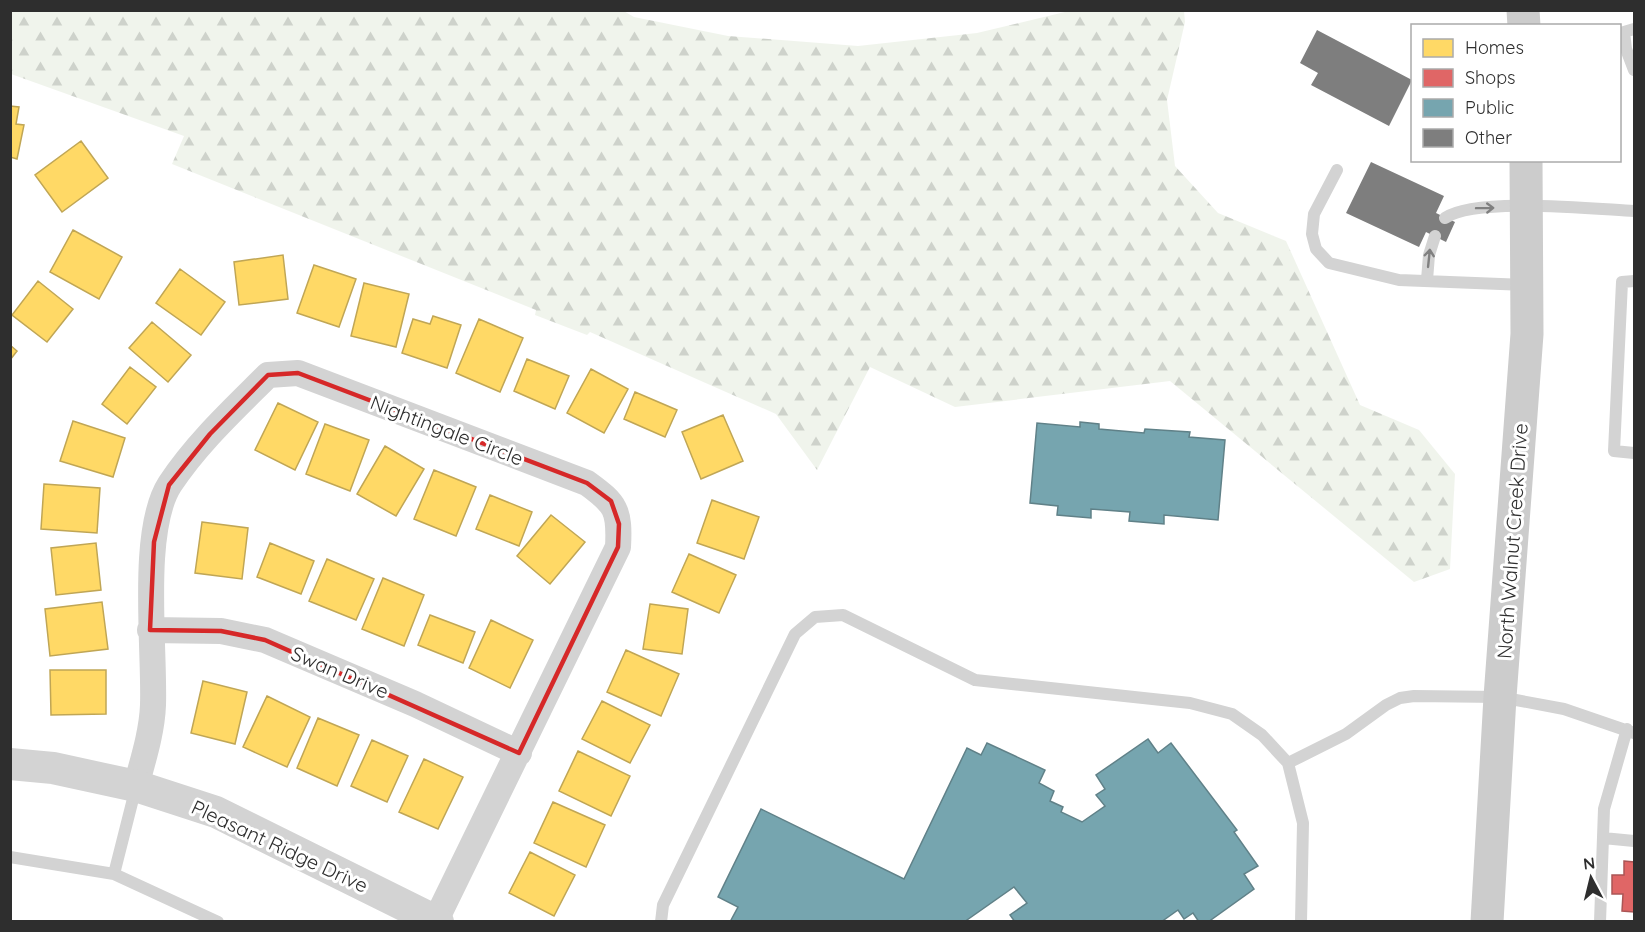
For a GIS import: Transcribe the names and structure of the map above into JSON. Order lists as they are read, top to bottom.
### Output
{
  "streets": {
    "main road": ["North Walnut Creek Drive"],
    "street": ["Nightingale Circle", "Swan Drive", "Pleasant Ridge Drive"]
  },
  "crossings": [
    ["Nightingale Circle", "Swan Drive"],
    ["Nightingale Circle", "Pleasant Ridge Drive"]
  ],
  "legend": [
    "Homes",
    "Shops",
    "Public",
    "Other"
  ],
  "north": "top"
}
